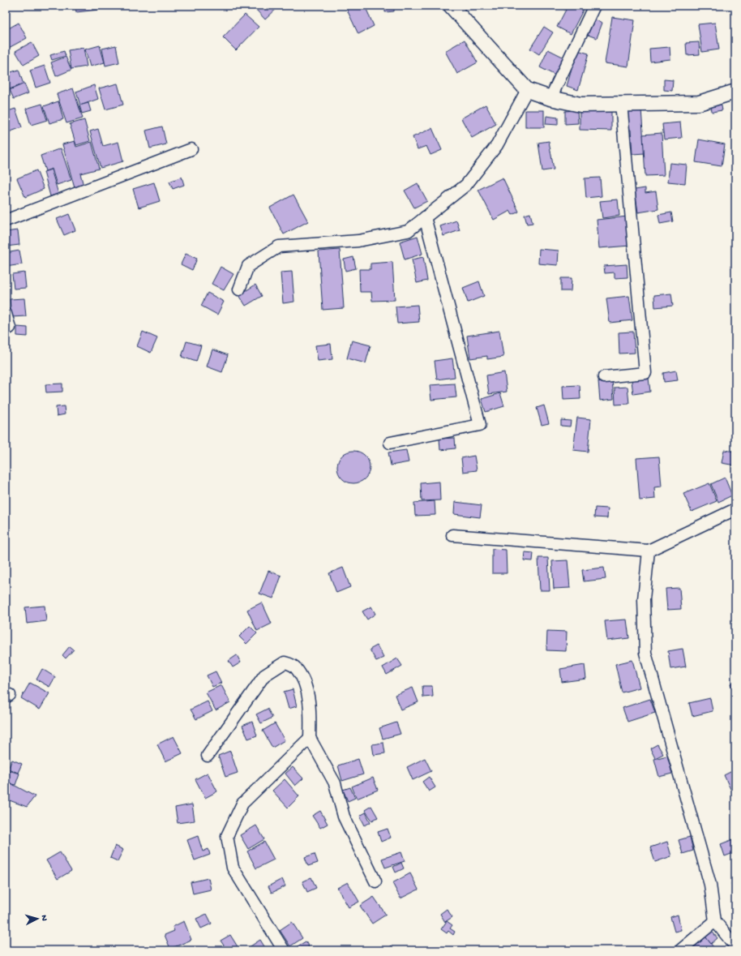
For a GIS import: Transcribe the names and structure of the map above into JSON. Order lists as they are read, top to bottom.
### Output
{
  "north": "right"
}
